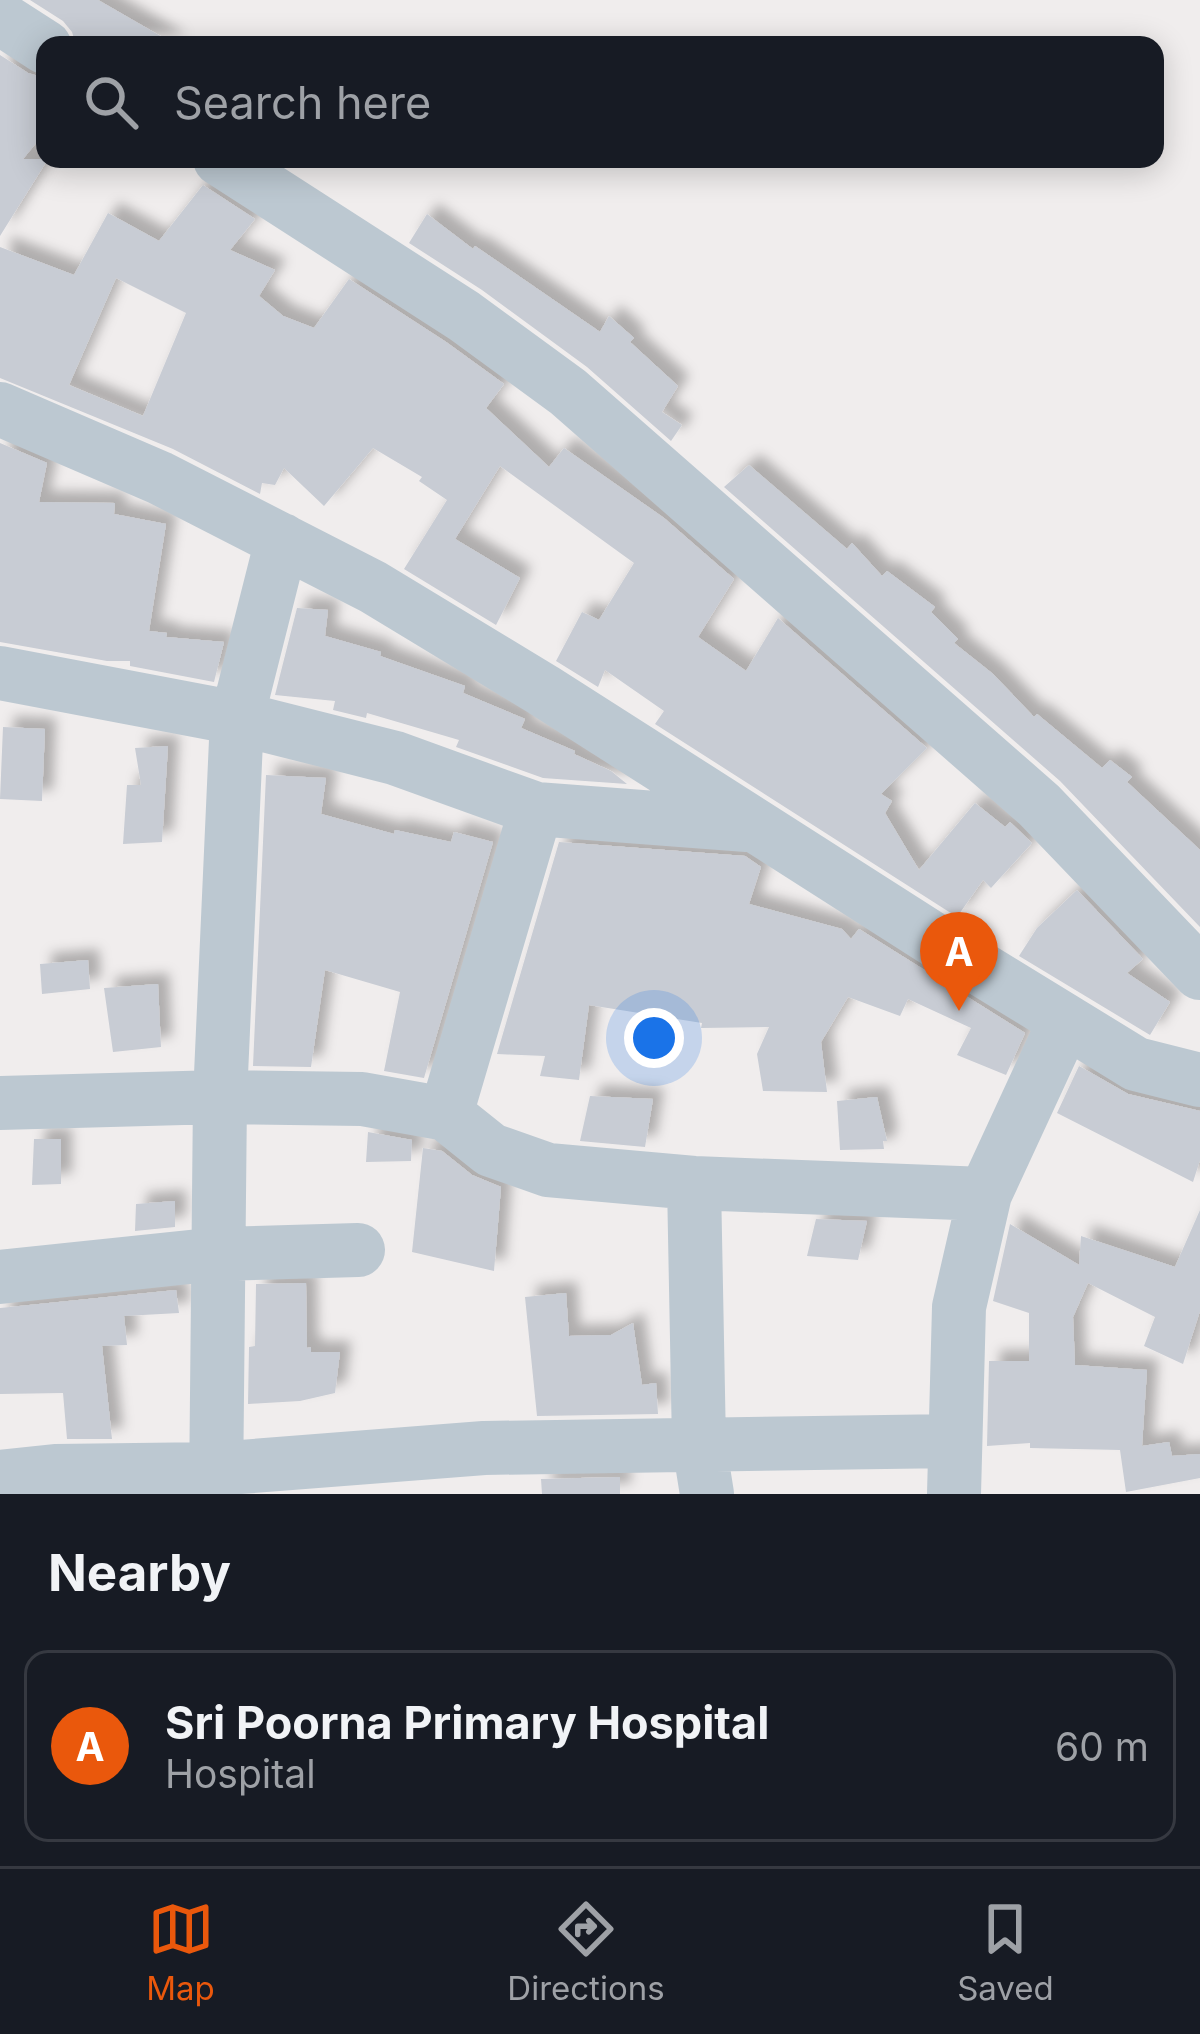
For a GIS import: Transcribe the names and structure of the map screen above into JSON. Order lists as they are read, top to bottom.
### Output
{
  "page": {
    "search": "Search here",
    "pins": "A",
    "heading": "Nearby",
    "list": [
      {
        "mark": "A",
        "name": "Sri Poorna Primary Hospital",
        "note": "Hospital",
        "value": "60 m"
      }
    ],
    "nav": ["Map", "Directions", "Saved"]
  }
}
